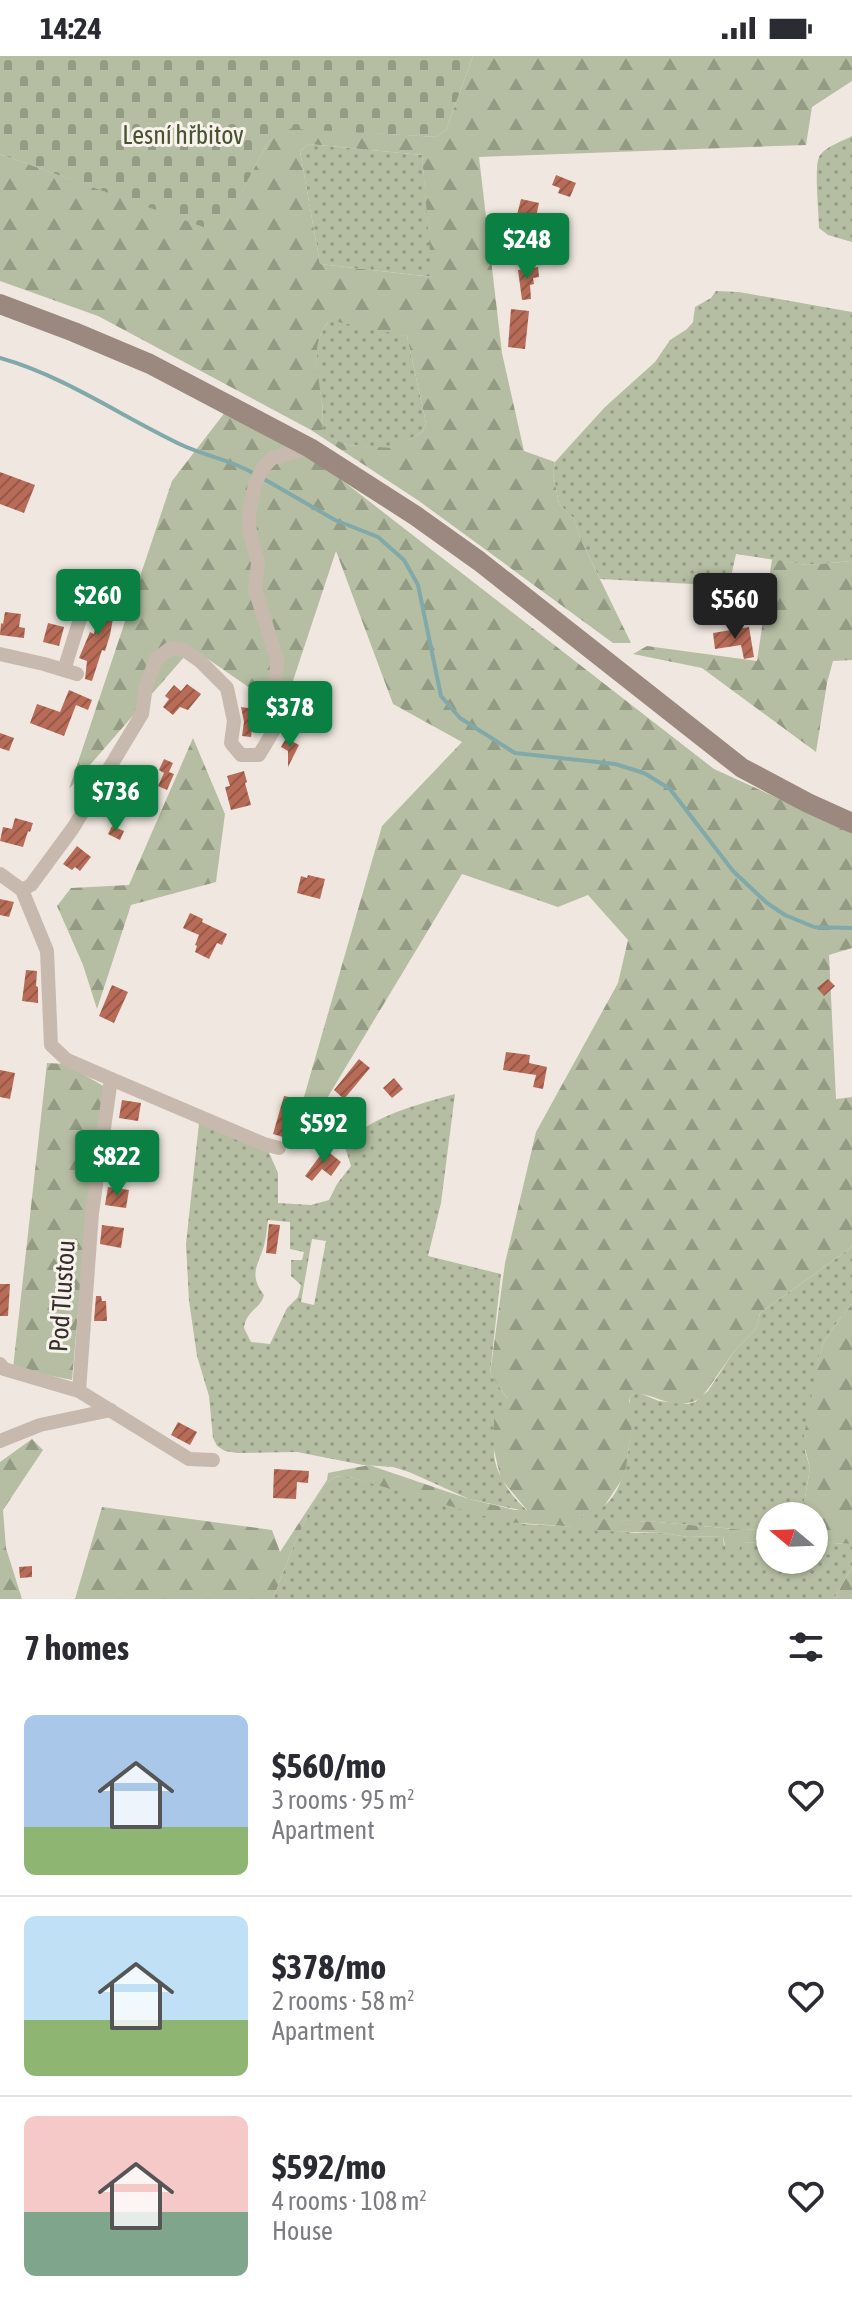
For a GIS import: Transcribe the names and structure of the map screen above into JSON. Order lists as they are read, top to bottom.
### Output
{
  "streets": {
    "street": ["Pod Tlustou"]
  },
  "parks": ["Lesní hřbitov"],
  "north": "left",
  "page": {
    "status": "14:24",
    "price": [
      "$248",
      "$260",
      "$560",
      "$378",
      "$736",
      "$592",
      "$822"
    ],
    "heading": "7 homes",
    "list": [
      {
        "name": "$560/mo",
        "note": "3 rooms · 95 m² · Apartment"
      },
      {
        "name": "$378/mo",
        "note": "2 rooms · 58 m² · Apartment"
      },
      {
        "name": "$592/mo",
        "note": "4 rooms · 108 m² · House"
      }
    ]
  }
}
